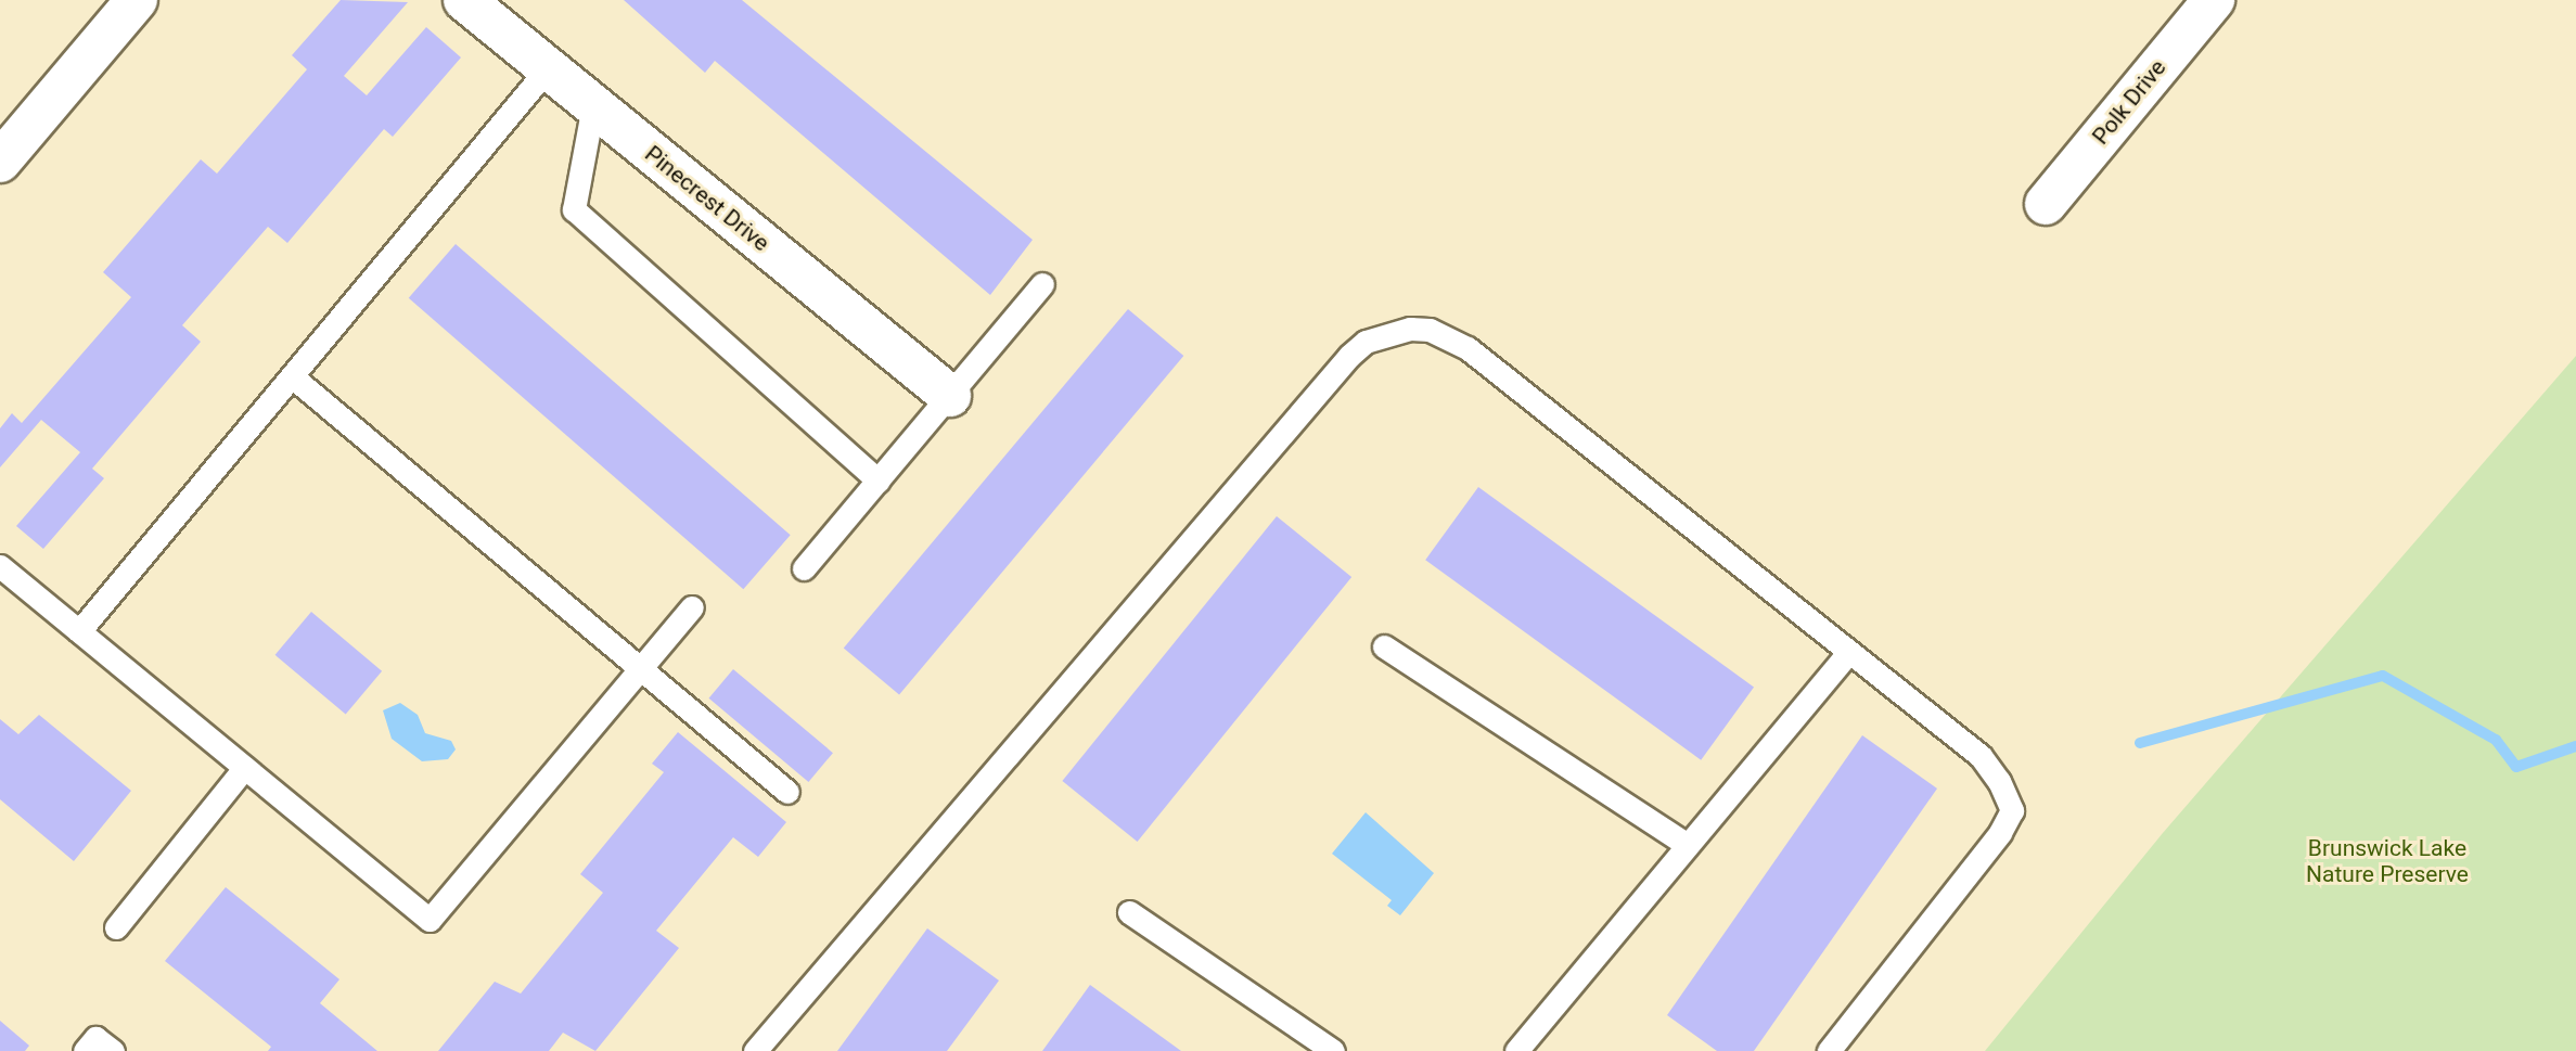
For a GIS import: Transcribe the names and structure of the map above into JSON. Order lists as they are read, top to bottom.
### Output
{
  "streets": {
    "street": ["Polk Drive", "Pinecrest Drive"]
  },
  "parks": ["Brunswick Lake Nature Preserve"]
}
